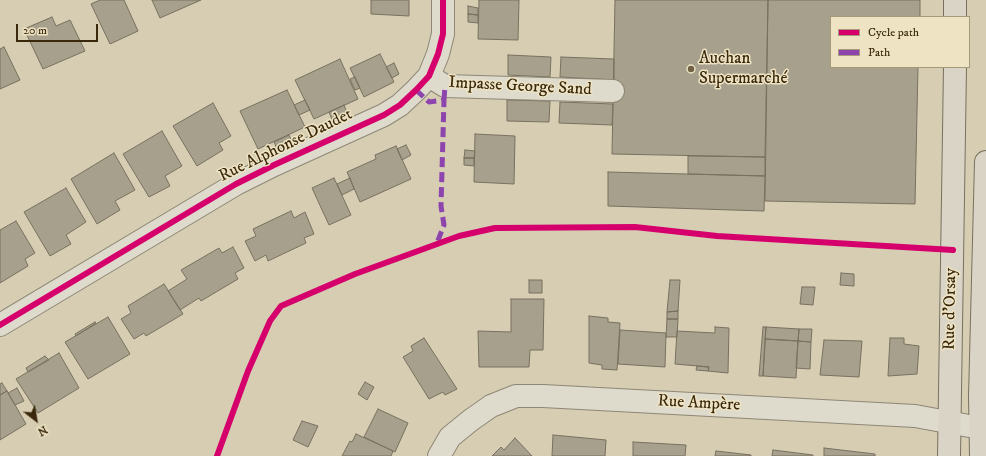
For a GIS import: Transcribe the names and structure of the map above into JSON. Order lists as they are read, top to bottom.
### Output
{
  "streets": {
    "main road": ["Rue d'Orsay"],
    "street": ["Impasse George Sand", "Rue Alphonse Daudet", "Rue Ampère"]
  },
  "crossings": [
    ["Impasse George Sand", "Rue Alphonse Daudet"],
    ["Rue d'Orsay", "Rue Ampère"]
  ],
  "places": ["Auchan Supermarché"],
  "legend": ["Cycle path", "Path"],
  "scale_bar": "20 m",
  "north": "bottom right"
}
